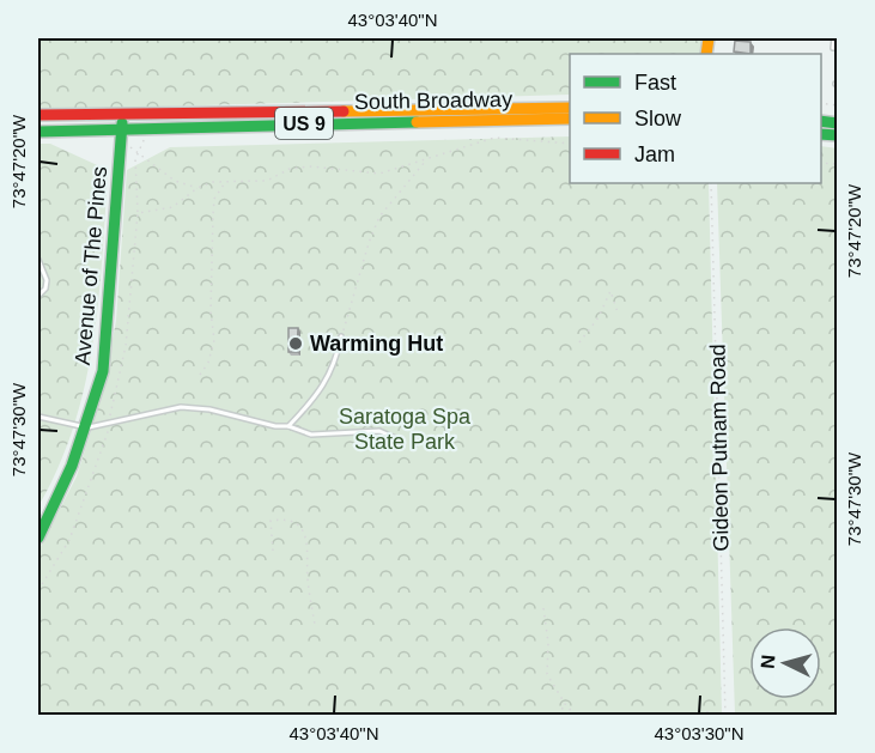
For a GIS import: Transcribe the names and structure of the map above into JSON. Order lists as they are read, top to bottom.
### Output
{
  "streets": {
    "main road": ["South Broadway", "US 9", "Avenue of The Pines"],
    "path": ["Gideon Putnam Road"]
  },
  "crossings": [
    ["South Broadway", "Avenue of The Pines"]
  ],
  "parks": ["Saratoga Spa State Park"],
  "places": ["Warming Hut"],
  "legend": ["Fast", "Slow", "Jam"],
  "north": "left",
  "coordinates": [
    "43°03'40\"N",
    "73°47'20\"W",
    "73°47'30\"W",
    "43°03'30\"N"
  ]
}
